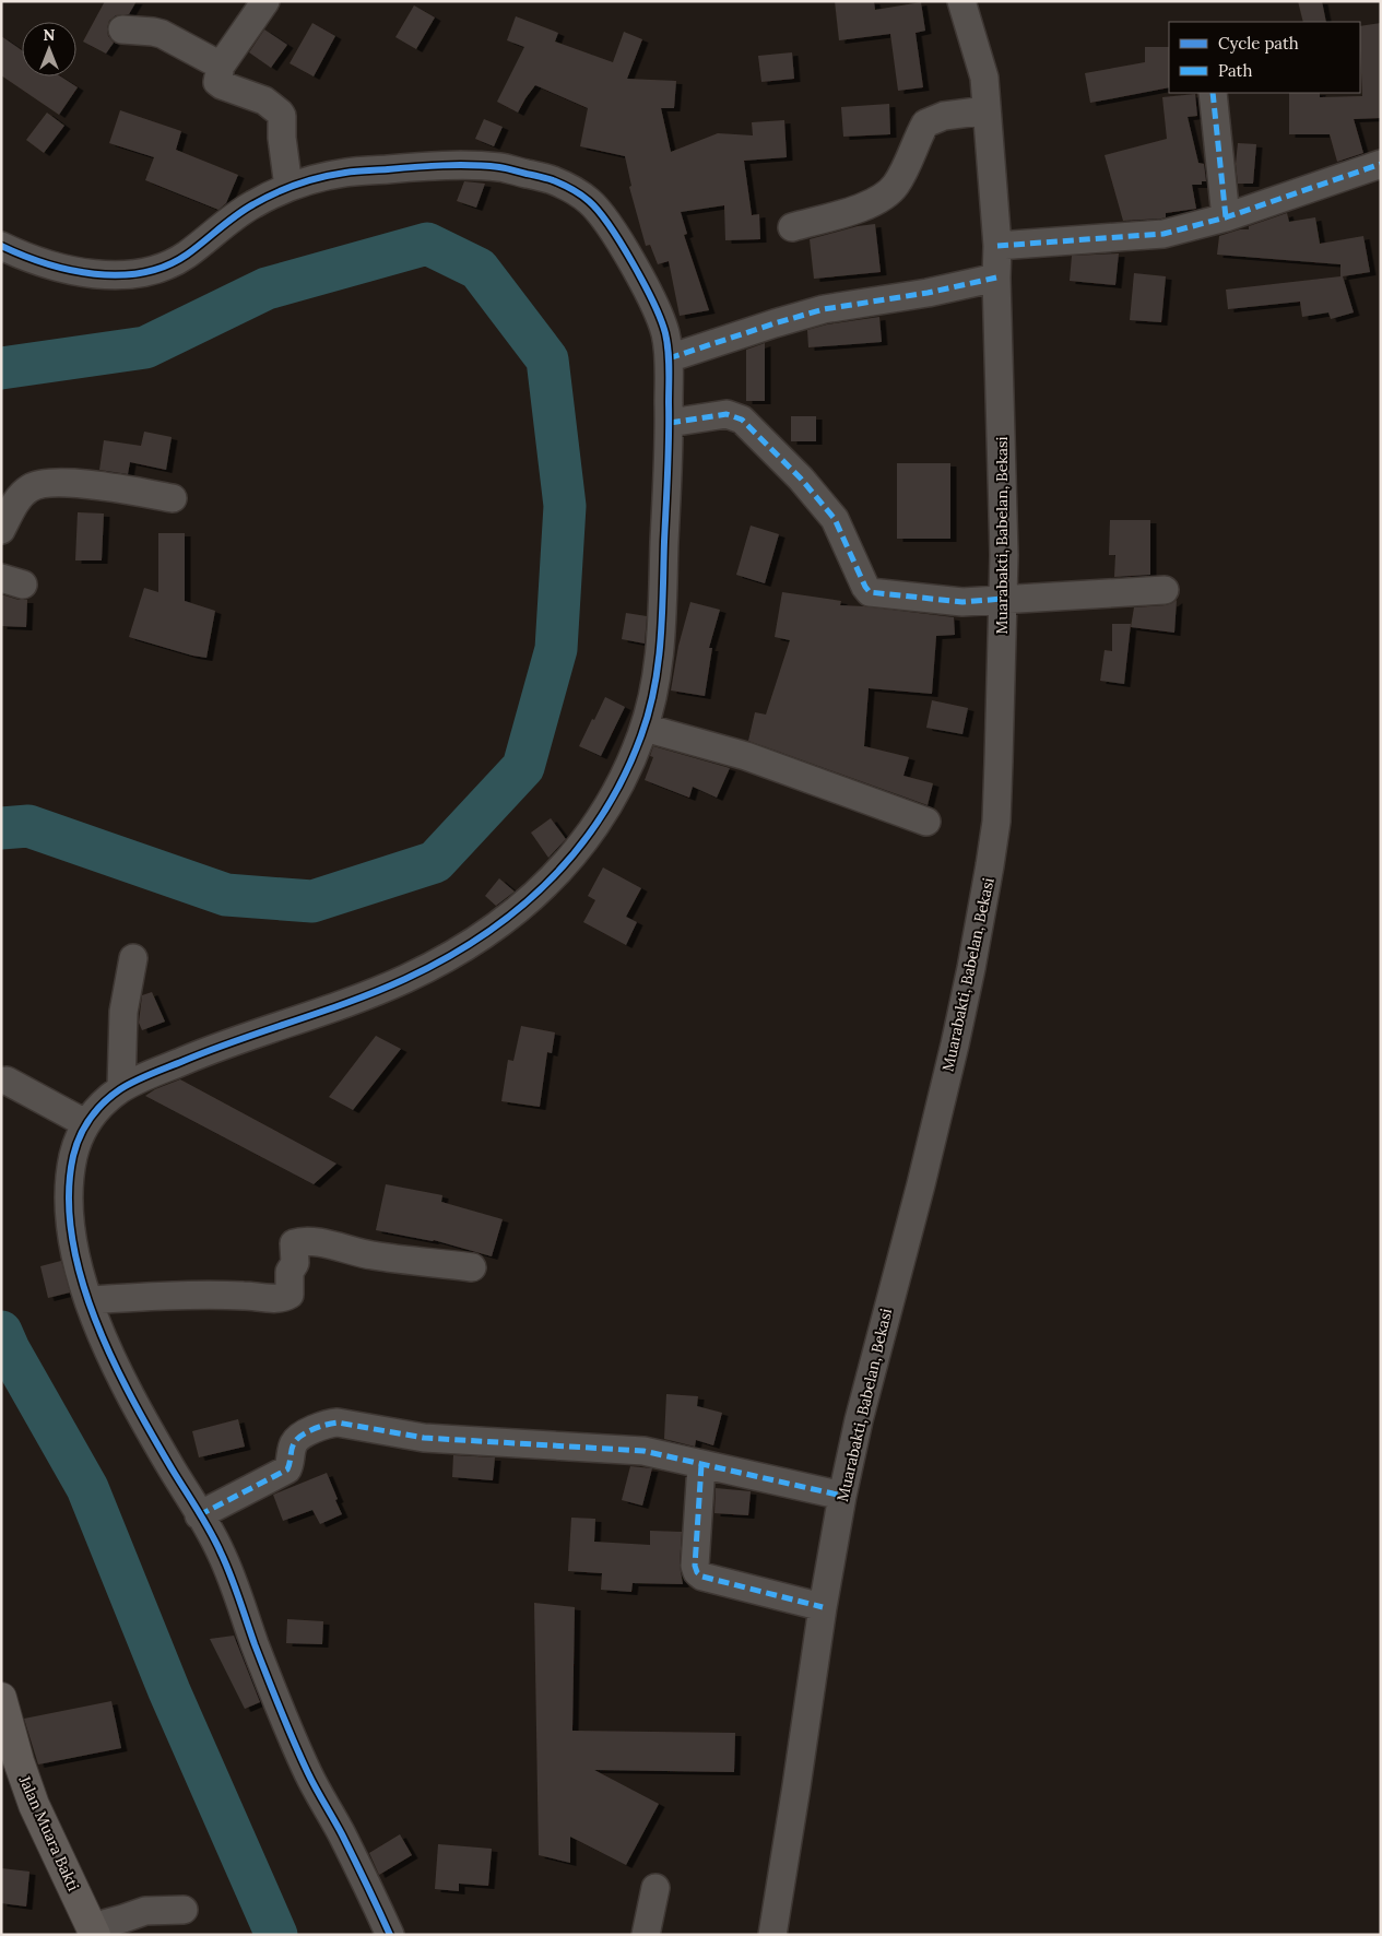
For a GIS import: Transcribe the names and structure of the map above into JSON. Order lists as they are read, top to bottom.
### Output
{
  "streets": {
    "main road": ["Jalan Muara Bakti"],
    "street": ["Muarabakti, Babelan, Bekasi"]
  },
  "legend": ["Cycle path", "Path"],
  "north": "top"
}
